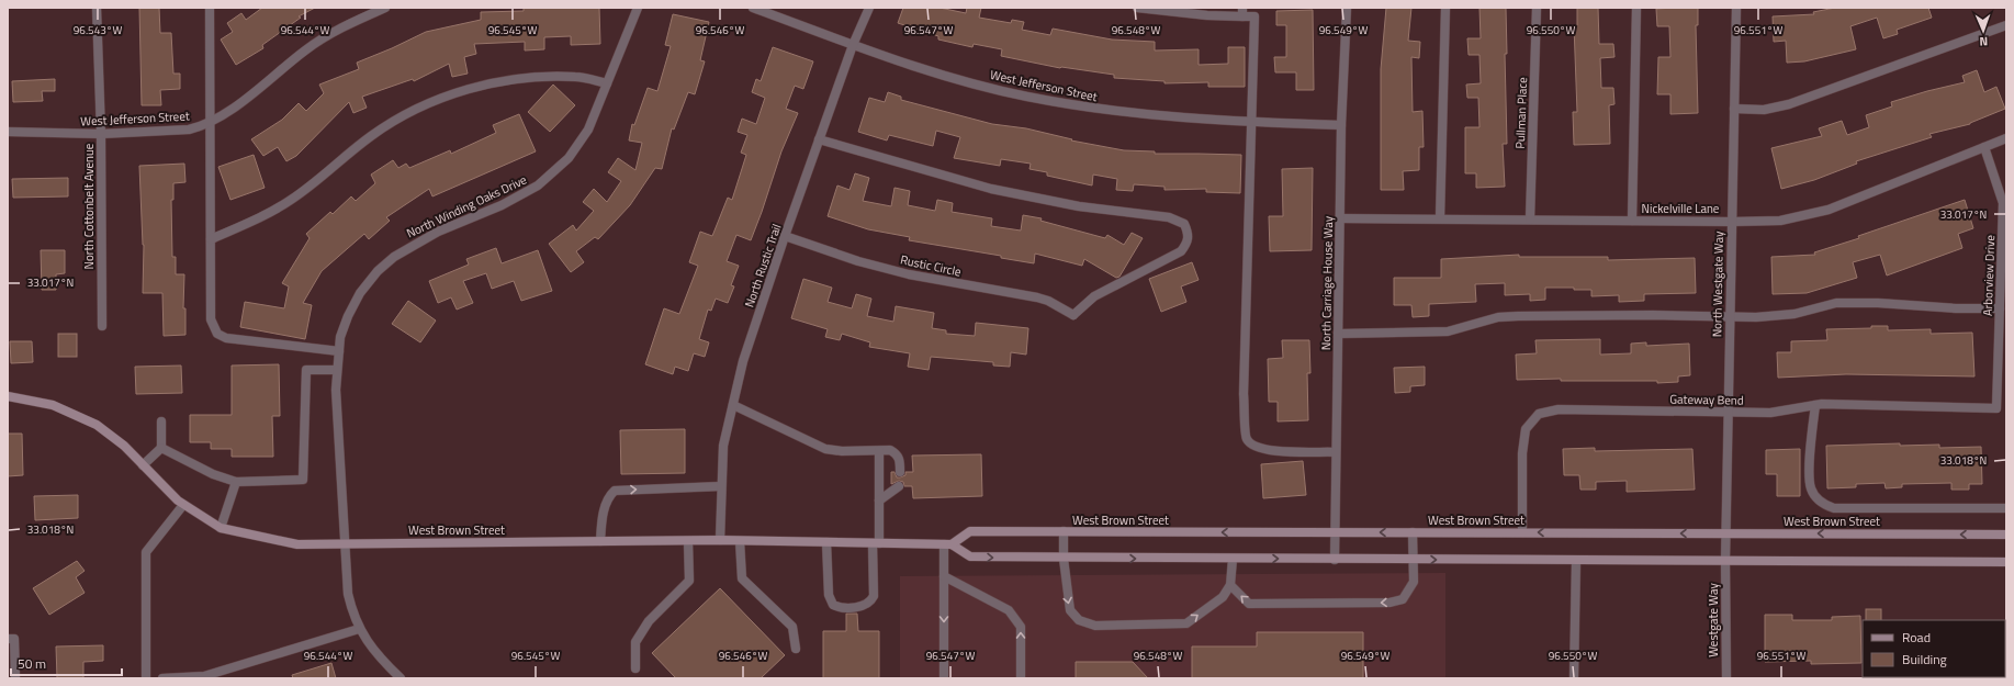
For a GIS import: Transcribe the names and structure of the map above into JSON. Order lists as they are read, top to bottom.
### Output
{
  "streets": {
    "main road": ["West Brown Street"],
    "street": [
      "West Jefferson Street",
      "Pullman Place",
      "North Cottonbelt Avenue",
      "North Winding Oaks Drive",
      "Nickelville Lane",
      "North Rustic Trail",
      "Rustic Circle",
      "Arborview Drive",
      "North Carriage House Way",
      "North Westgate Way",
      "Gateway Bend",
      "Westgate Way"
    ]
  },
  "crossings": [
    ["West Jefferson Street", "North Cottonbelt Avenue"],
    ["West Jefferson Street", "North Rustic Trail"],
    ["West Jefferson Street", "North Carriage House Way"],
    ["Pullman Place", "Nickelville Lane"],
    ["North Winding Oaks Drive", "West Brown Street"],
    ["Nickelville Lane", "Arborview Drive"],
    ["Nickelville Lane", "North Carriage House Way"],
    ["Nickelville Lane", "North Westgate Way"],
    ["North Rustic Trail", "Rustic Circle"],
    ["North Rustic Trail", "West Brown Street"],
    ["Arborview Drive", "Gateway Bend"],
    ["North Carriage House Way", "West Brown Street"],
    ["North Westgate Way", "Gateway Bend"],
    ["North Westgate Way", "West Brown Street"],
    ["North Westgate Way", "Westgate Way"],
    ["Gateway Bend", "West Brown Street"]
  ],
  "legend": ["Road", "Building"],
  "scale_bar": "50 m",
  "north": "bottom",
  "coordinates": [
    "96.543°W",
    "96.544°W",
    "96.545°W",
    "96.546°W",
    "96.547°W",
    "96.548°W",
    "96.549°W",
    "96.550°W",
    "96.551°W",
    "33.017°N",
    "33.018°N"
  ]
}
